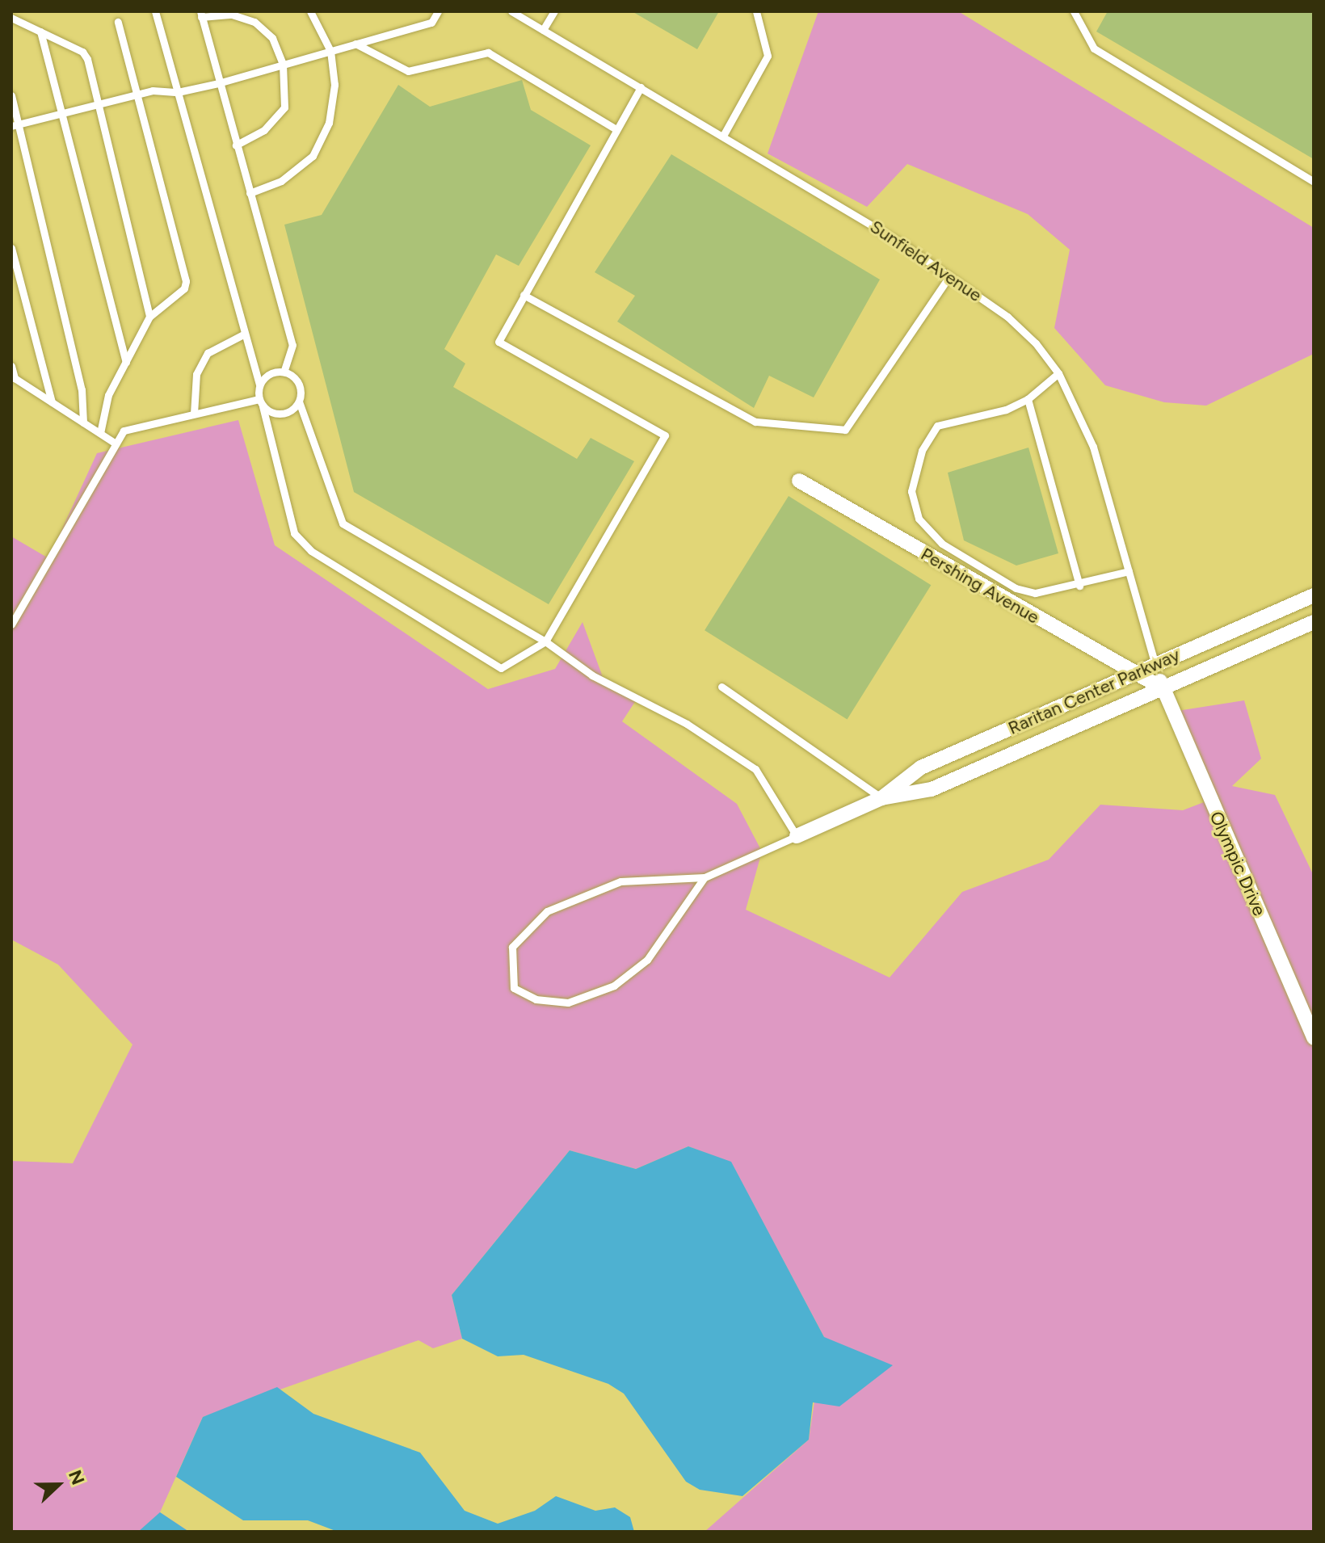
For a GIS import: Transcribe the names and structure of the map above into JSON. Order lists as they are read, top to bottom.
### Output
{
  "streets": {
    "street": ["Pershing Avenue", "Raritan Center Parkway", "Olympic Drive"],
    "lane": ["Sunfield Avenue"]
  },
  "crossings": [
    ["Sunfield Avenue", "Raritan Center Parkway"],
    ["Sunfield Avenue", "Olympic Drive"],
    ["Pershing Avenue", "Raritan Center Parkway"],
    ["Pershing Avenue", "Olympic Drive"],
    ["Raritan Center Parkway", "Olympic Drive"]
  ],
  "north": "right"
}
